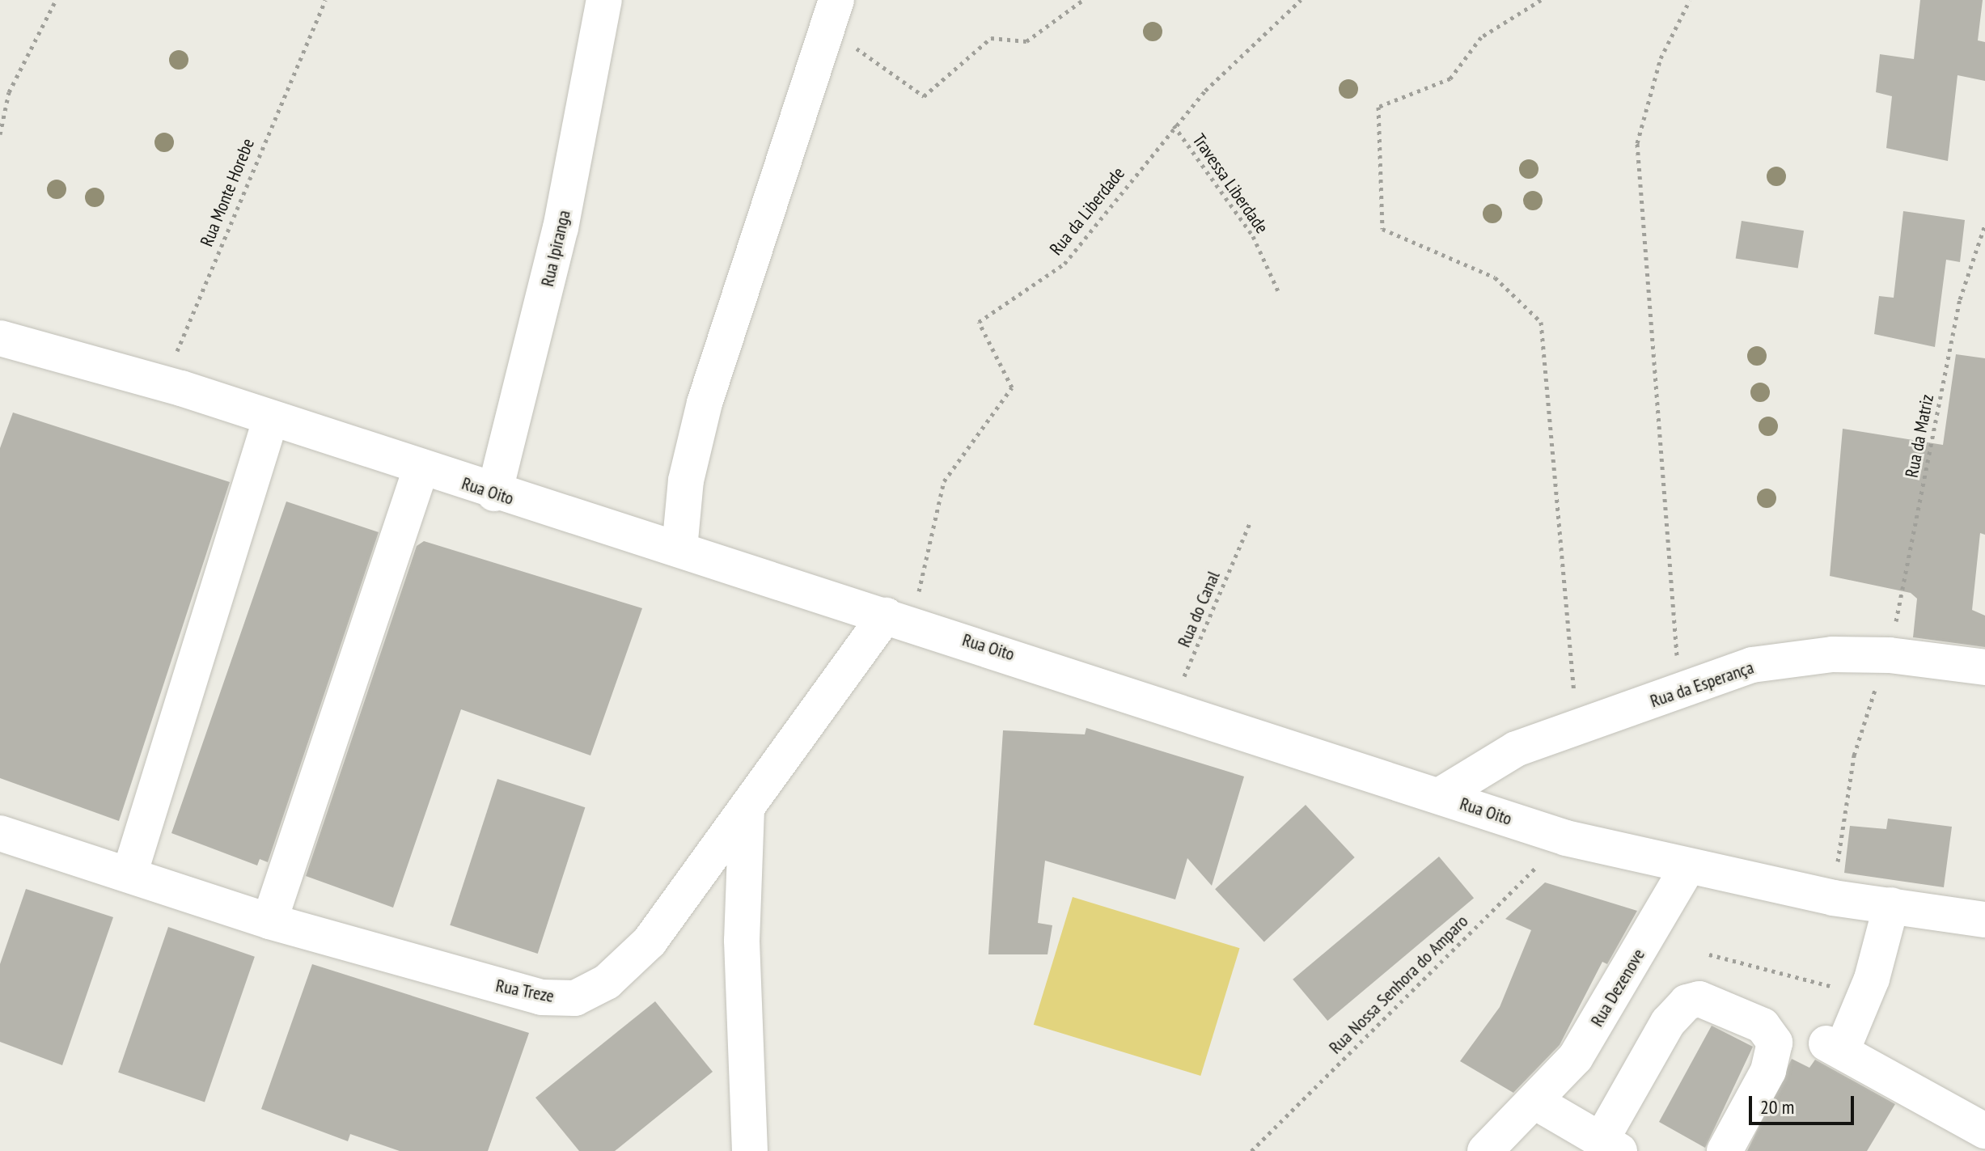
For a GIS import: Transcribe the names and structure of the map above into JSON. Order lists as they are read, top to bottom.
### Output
{
  "streets": {
    "street": [
      "Rua Ipiranga",
      "Rua Oito",
      "Rua da Esperança",
      "Rua Dezenove",
      "Rua Treze"
    ],
    "path": [
      "Travessa Liberdade",
      "Rua Monte Horebe",
      "Rua da Liberdade",
      "Rua da Matriz",
      "Rua do Canal",
      "Rua Nossa Senhora do Amparo"
    ]
  },
  "crossings": [
    ["Travessa Liberdade", "Rua da Liberdade"],
    ["Rua Monte Horebe", "Rua Oito"],
    ["Rua da Liberdade", "Rua Oito"],
    ["Rua da Liberdade", "Rua Treze"],
    ["Rua Ipiranga", "Rua Oito"],
    ["Rua da Matriz", "Rua Oito"],
    ["Rua da Matriz", "Rua da Esperança"],
    ["Rua Oito", "Rua do Canal"],
    ["Rua Oito", "Rua da Esperança"],
    ["Rua Oito", "Rua Nossa Senhora do Amparo"],
    ["Rua Oito", "Rua Dezenove"],
    ["Rua Oito", "Rua Treze"]
  ],
  "scale_bar": "20 m"
}
